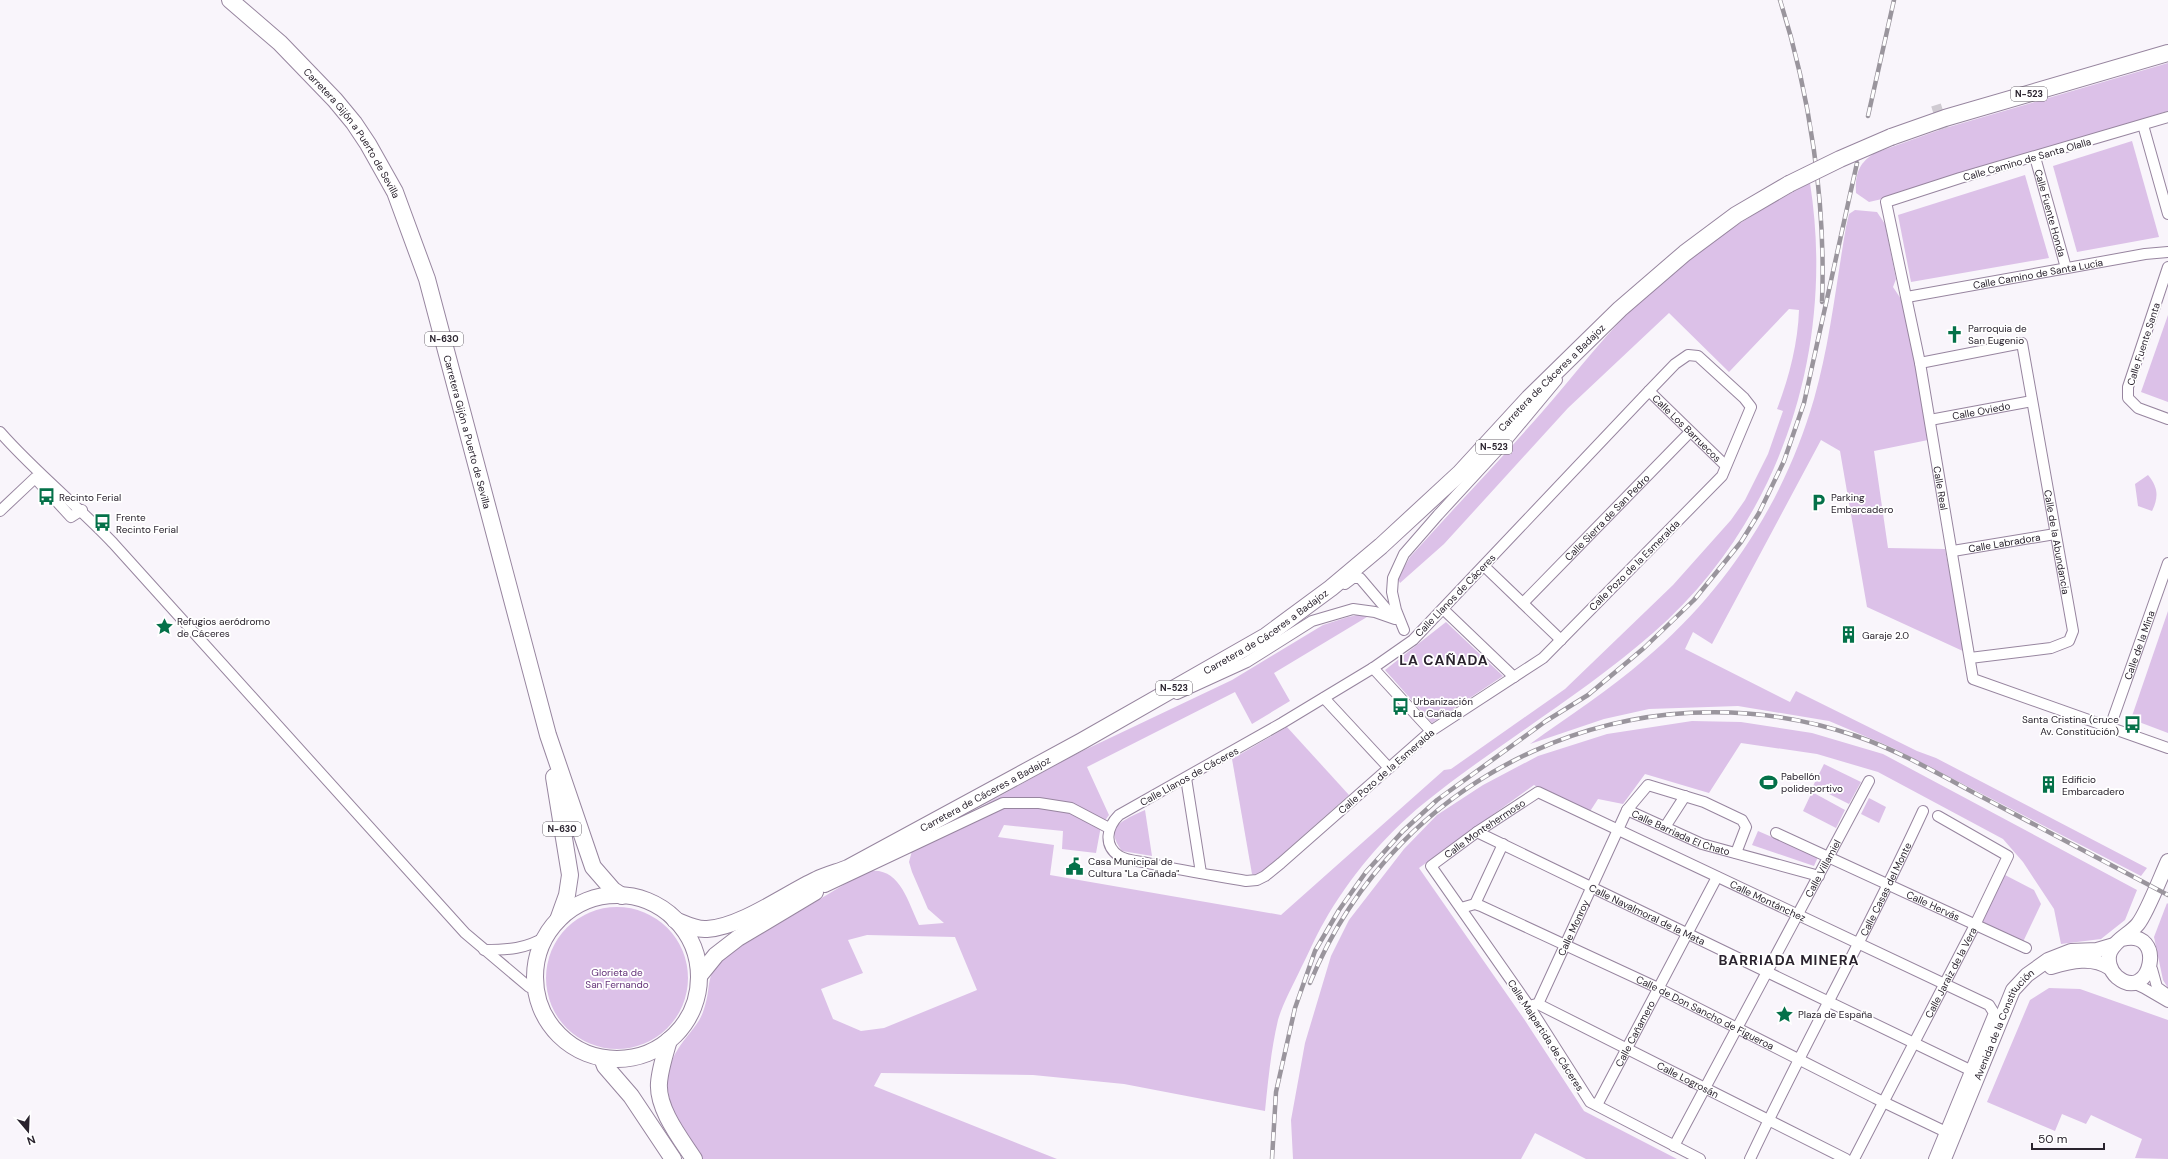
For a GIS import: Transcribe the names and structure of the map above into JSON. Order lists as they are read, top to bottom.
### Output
{
  "streets": {
    "highway": [
      "N-523",
      "Carretera Gijón a Puerto de Sevilla",
      "N-630",
      "Carretera de Cáceres a Badajoz"
    ],
    "main road": ["Avenida de la Constitución"],
    "street": [
      "Calle Camino de Santa Olalla",
      "Calle Fuente Honda",
      "Calle Camino de Santa Lucía",
      "Calle Fuente Santa",
      "Calle Oviedo",
      "Calle Los Barruecos",
      "Calle Real",
      "Calle Sierra de San Pedro",
      "Calle de la Abundancia",
      "Calle Labradora",
      "Calle Pozo de la Esmeralda",
      "Calle Llanos de Cáceres",
      "Calle de la Mina",
      "Calle Montehermoso",
      "Calle Barriada El Chato",
      "Calle Villamiel",
      "Calle Casas del Monte",
      "Calle Montánchez",
      "Calle Hervás",
      "Calle Navalmoral de la Mata",
      "Calle Monroy",
      "Calle Jaraiz de la Vera",
      "Calle de Don Sancho de Figueroa",
      "Calle Cañamero",
      "Calle Malpartida de Cáceres",
      "Calle Logrosán"
    ]
  },
  "crossings": [
    ["N-523", "Carretera de Cáceres a Badajoz"],
    ["Carretera Gijón a Puerto de Sevilla", "N-630"],
    ["Calle Camino de Santa Olalla", "Calle Fuente Honda"],
    ["Calle Camino de Santa Olalla", "Calle Real"],
    ["Calle Fuente Honda", "Calle Camino de Santa Lucía"],
    ["Calle Camino de Santa Lucía", "Calle Real"],
    ["Calle Oviedo", "Calle Real"],
    ["Calle Oviedo", "Calle de la Abundancia"],
    ["Calle Los Barruecos", "Calle Sierra de San Pedro"],
    ["Calle Los Barruecos", "Calle Pozo de la Esmeralda"],
    ["Calle Los Barruecos", "Calle Llanos de Cáceres"],
    ["Calle Real", "Calle de la Abundancia"],
    ["Calle Real", "Calle Labradora"],
    ["Calle Real", "Calle de la Mina"],
    ["Calle de la Abundancia", "Calle Labradora"],
    ["Calle Pozo de la Esmeralda", "Calle Llanos de Cáceres"],
    ["Calle Montehermoso", "Calle Montánchez"],
    ["Calle Montehermoso", "Calle Navalmoral de la Mata"],
    ["Calle Montehermoso", "Calle Malpartida de Cáceres"],
    ["Calle Barriada El Chato", "Calle Villamiel"],
    ["Calle Barriada El Chato", "Calle Montánchez"],
    ["Calle Barriada El Chato", "Calle Monroy"],
    ["Calle Villamiel", "Calle Montánchez"],
    ["Calle Villamiel", "Calle Hervás"],
    ["Calle Villamiel", "Calle Navalmoral de la Mata"],
    ["Calle Villamiel", "Calle de Don Sancho de Figueroa"],
    ["Calle Villamiel", "Calle Malpartida de Cáceres"],
    ["Calle Villamiel", "Calle Logrosán"],
    ["Calle Casas del Monte", "Calle Montánchez"],
    ["Calle Casas del Monte", "Calle Hervás"],
    ["Calle Casas del Monte", "Calle Navalmoral de la Mata"],
    ["Calle Casas del Monte", "Calle de Don Sancho de Figueroa"],
    ["Calle Casas del Monte", "Calle Logrosán"],
    ["Calle Montánchez", "Calle Monroy"],
    ["Calle Montánchez", "Calle Jaraiz de la Vera"],
    ["Calle Montánchez", "Avenida de la Constitución"],
    ["Calle Montánchez", "Calle Cañamero"],
    ["Calle Hervás", "Calle Jaraiz de la Vera"],
    ["Calle Navalmoral de la Mata", "Calle Monroy"],
    ["Calle Navalmoral de la Mata", "Calle Jaraiz de la Vera"],
    ["Calle Navalmoral de la Mata", "Avenida de la Constitución"],
    ["Calle Navalmoral de la Mata", "Calle Cañamero"],
    ["Calle Monroy", "Calle de Don Sancho de Figueroa"],
    ["Calle Monroy", "Calle Malpartida de Cáceres"],
    ["Calle Monroy", "Calle Logrosán"],
    ["Calle Jaraiz de la Vera", "Calle de Don Sancho de Figueroa"],
    ["Calle de Don Sancho de Figueroa", "Avenida de la Constitución"],
    ["Calle de Don Sancho de Figueroa", "Calle Cañamero"],
    ["Calle Cañamero", "Calle Malpartida de Cáceres"],
    ["Calle Cañamero", "Calle Logrosán"],
    ["Calle Malpartida de Cáceres", "Calle Logrosán"]
  ],
  "districts": ["LA CAÑADA", "BARRIADA MINERA"],
  "parks": ["Glorieta de San Fernando"],
  "places": {
    "church": ["Parroquia de San Eugenio"],
    "bus stop": [
      "Recinto Ferial",
      "Frente Recinto Ferial",
      "Urbanización La Cañada",
      "Santa Cristina (cruce Av. Constitución)"
    ],
    "parking": ["Parking Embarcadero"],
    "place": ["Refugios aeródromo de Cáceres", "Plaza de España"],
    "building": ["Garaje 2.0", "Edificio Embarcadero"],
    "sports": ["Pabellón polideportivo"],
    "public building": ["Casa Municipal de Cultura \"La Cañada\""]
  },
  "scale_bar": "50 m",
  "north": "bottom"
}
